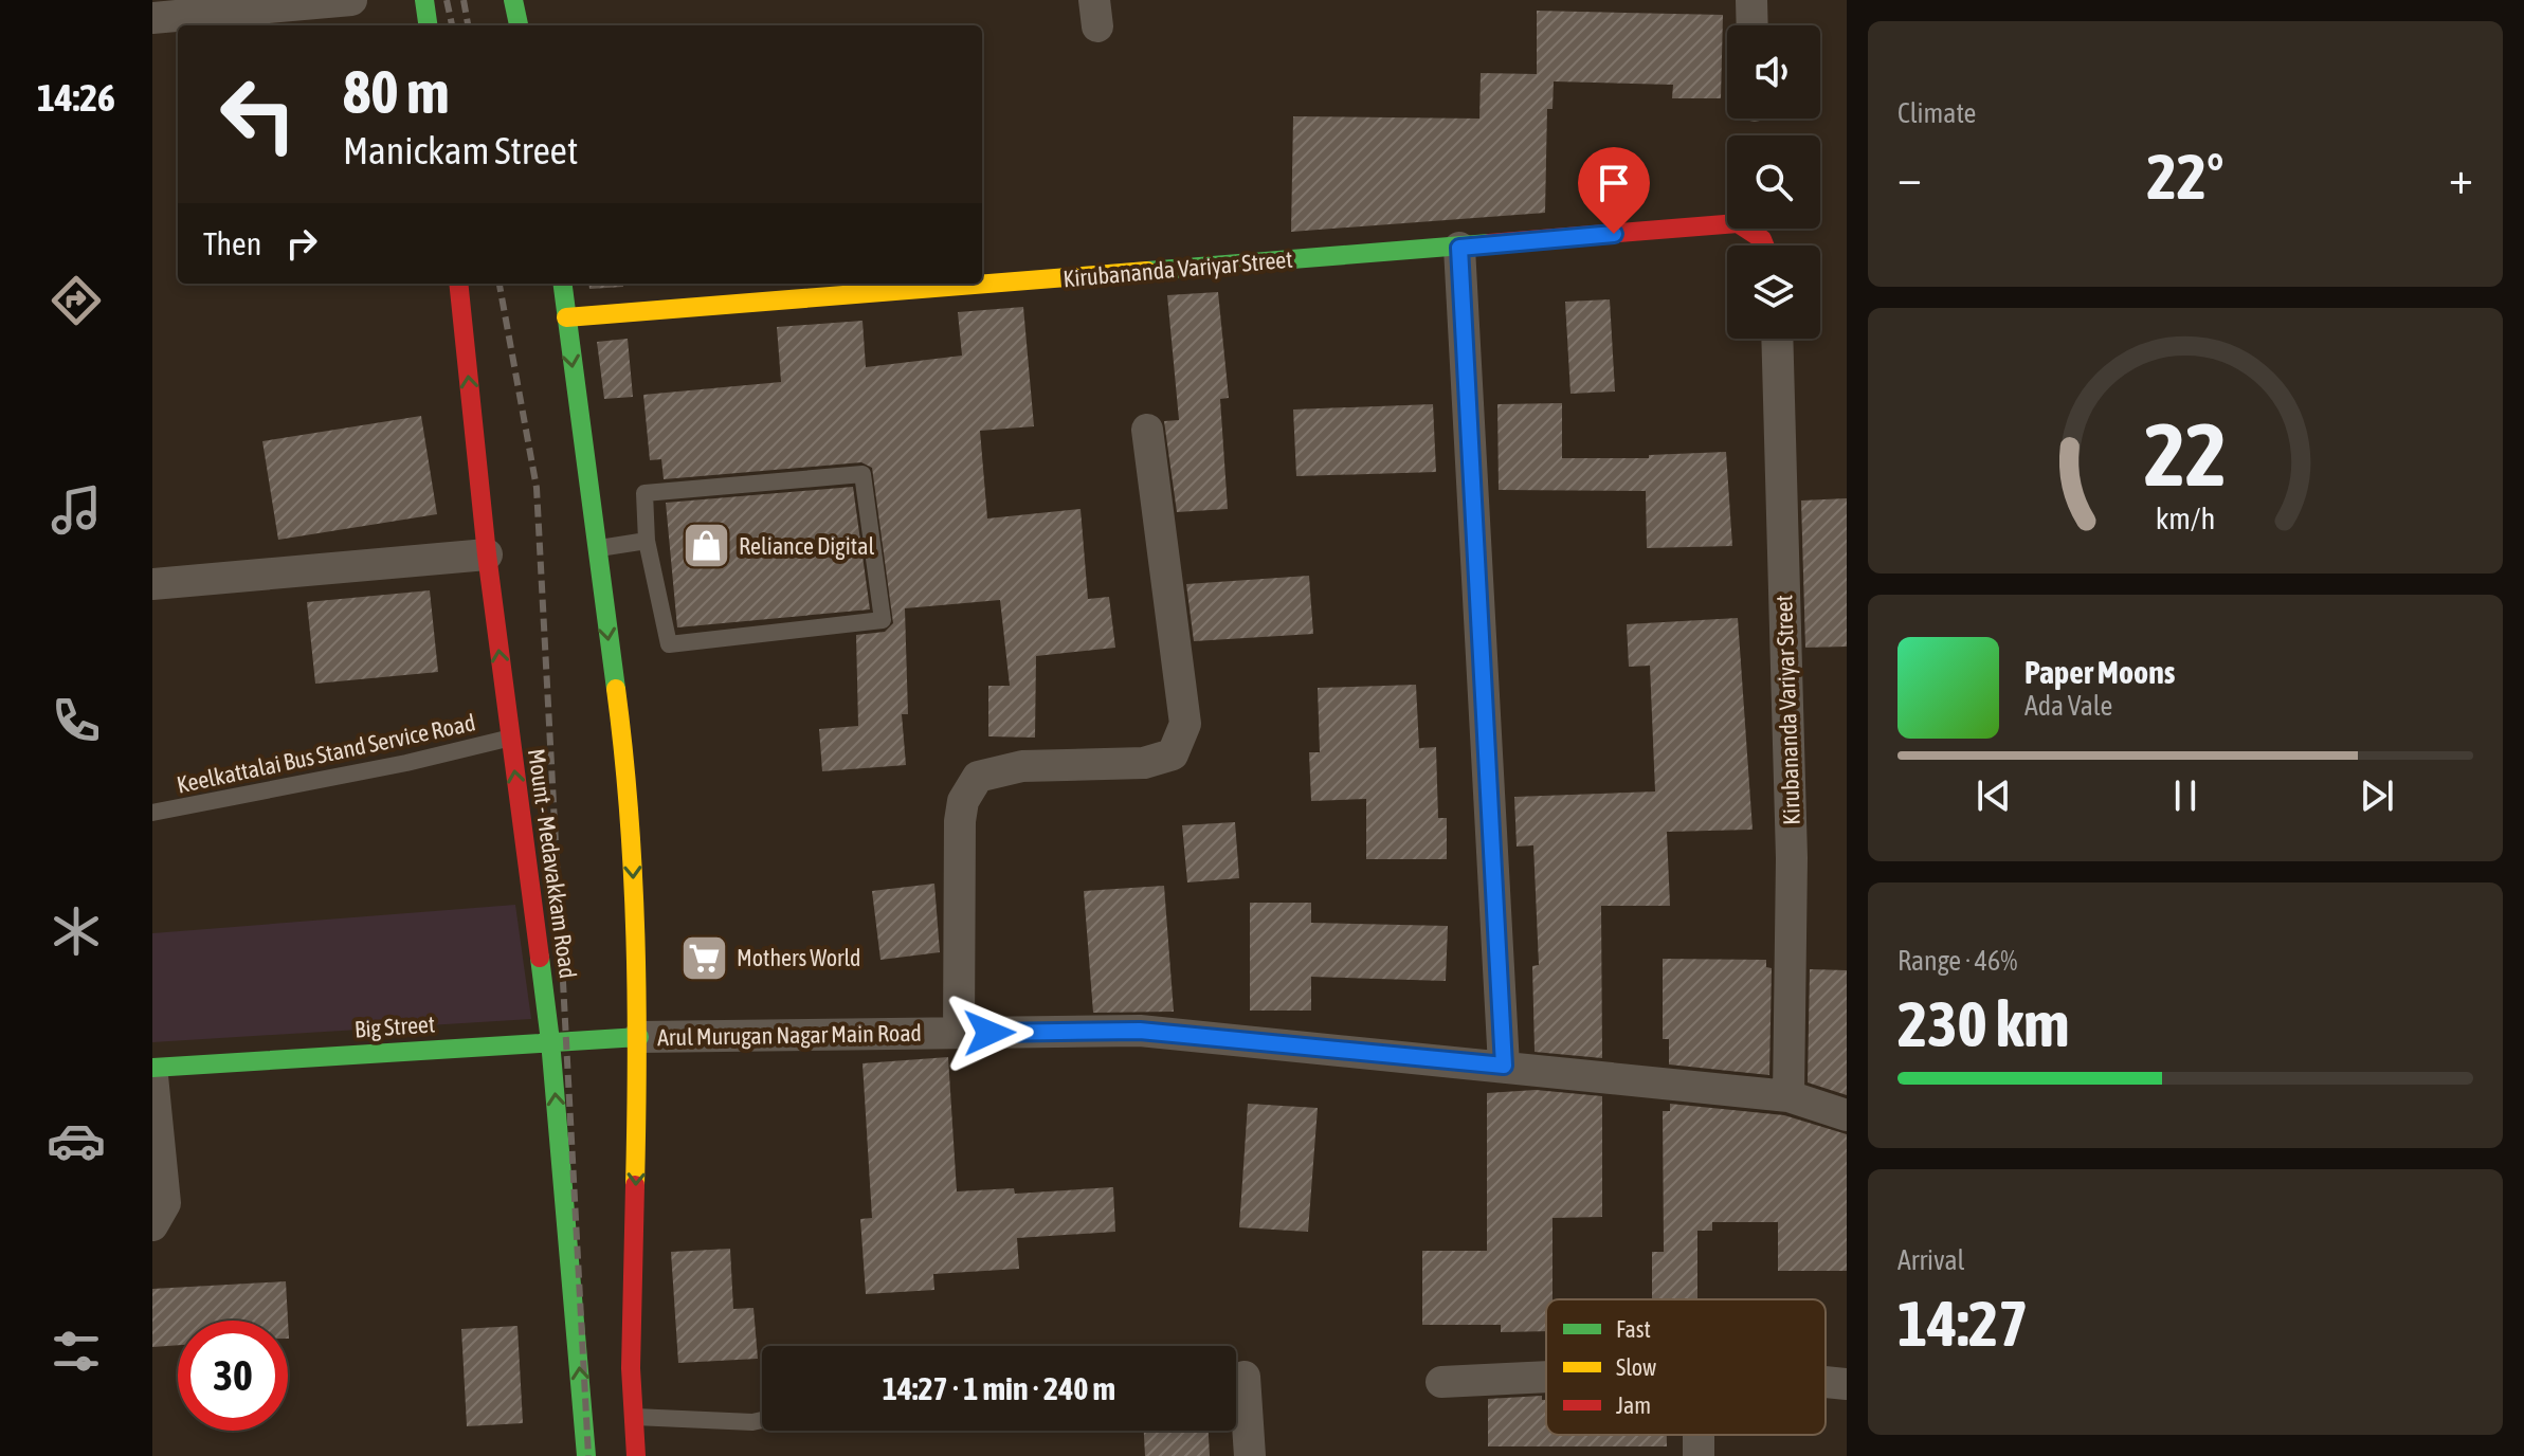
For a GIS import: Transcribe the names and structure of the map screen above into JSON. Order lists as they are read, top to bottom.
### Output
{
  "streets": {
    "main road": ["Kirubananda Variyar Street", "Mount - Medavakkam Road", "Big Street"],
    "street": ["Arul Murugan Nagar Main Road"],
    "lane": ["Keelkattalai Bus Stand Service Road"]
  },
  "crossings": [
    ["Kirubananda Variyar Street", "Arul Murugan Nagar Main Road"],
    ["Keelkattalai Bus Stand Service Road", "Mount - Medavakkam Road"],
    ["Mount - Medavakkam Road", "Big Street"],
    ["Big Street", "Arul Murugan Nagar Main Road"]
  ],
  "places": {
    "shop": ["Reliance Digital"],
    "supermarket": ["Mothers World"]
  },
  "legend": ["Fast", "Slow", "Jam"],
  "page": {
    "tabs": "14:26",
    "tile": [
      "Climate",
      ["Range · 46%", "230 km"],
      ["Arrival", "14:27"]
    ],
    "turn": ["80 m", "Manickam Street"],
    "heat": ["−", "22°", "+"],
    "then": "Then",
    "song": ["Paper Moons", "Ada Vale"],
    "limit": "30",
    "trip": "14:27 · 1 min · 240 m",
    "gauge": ["22", "km/h"]
  }
}
